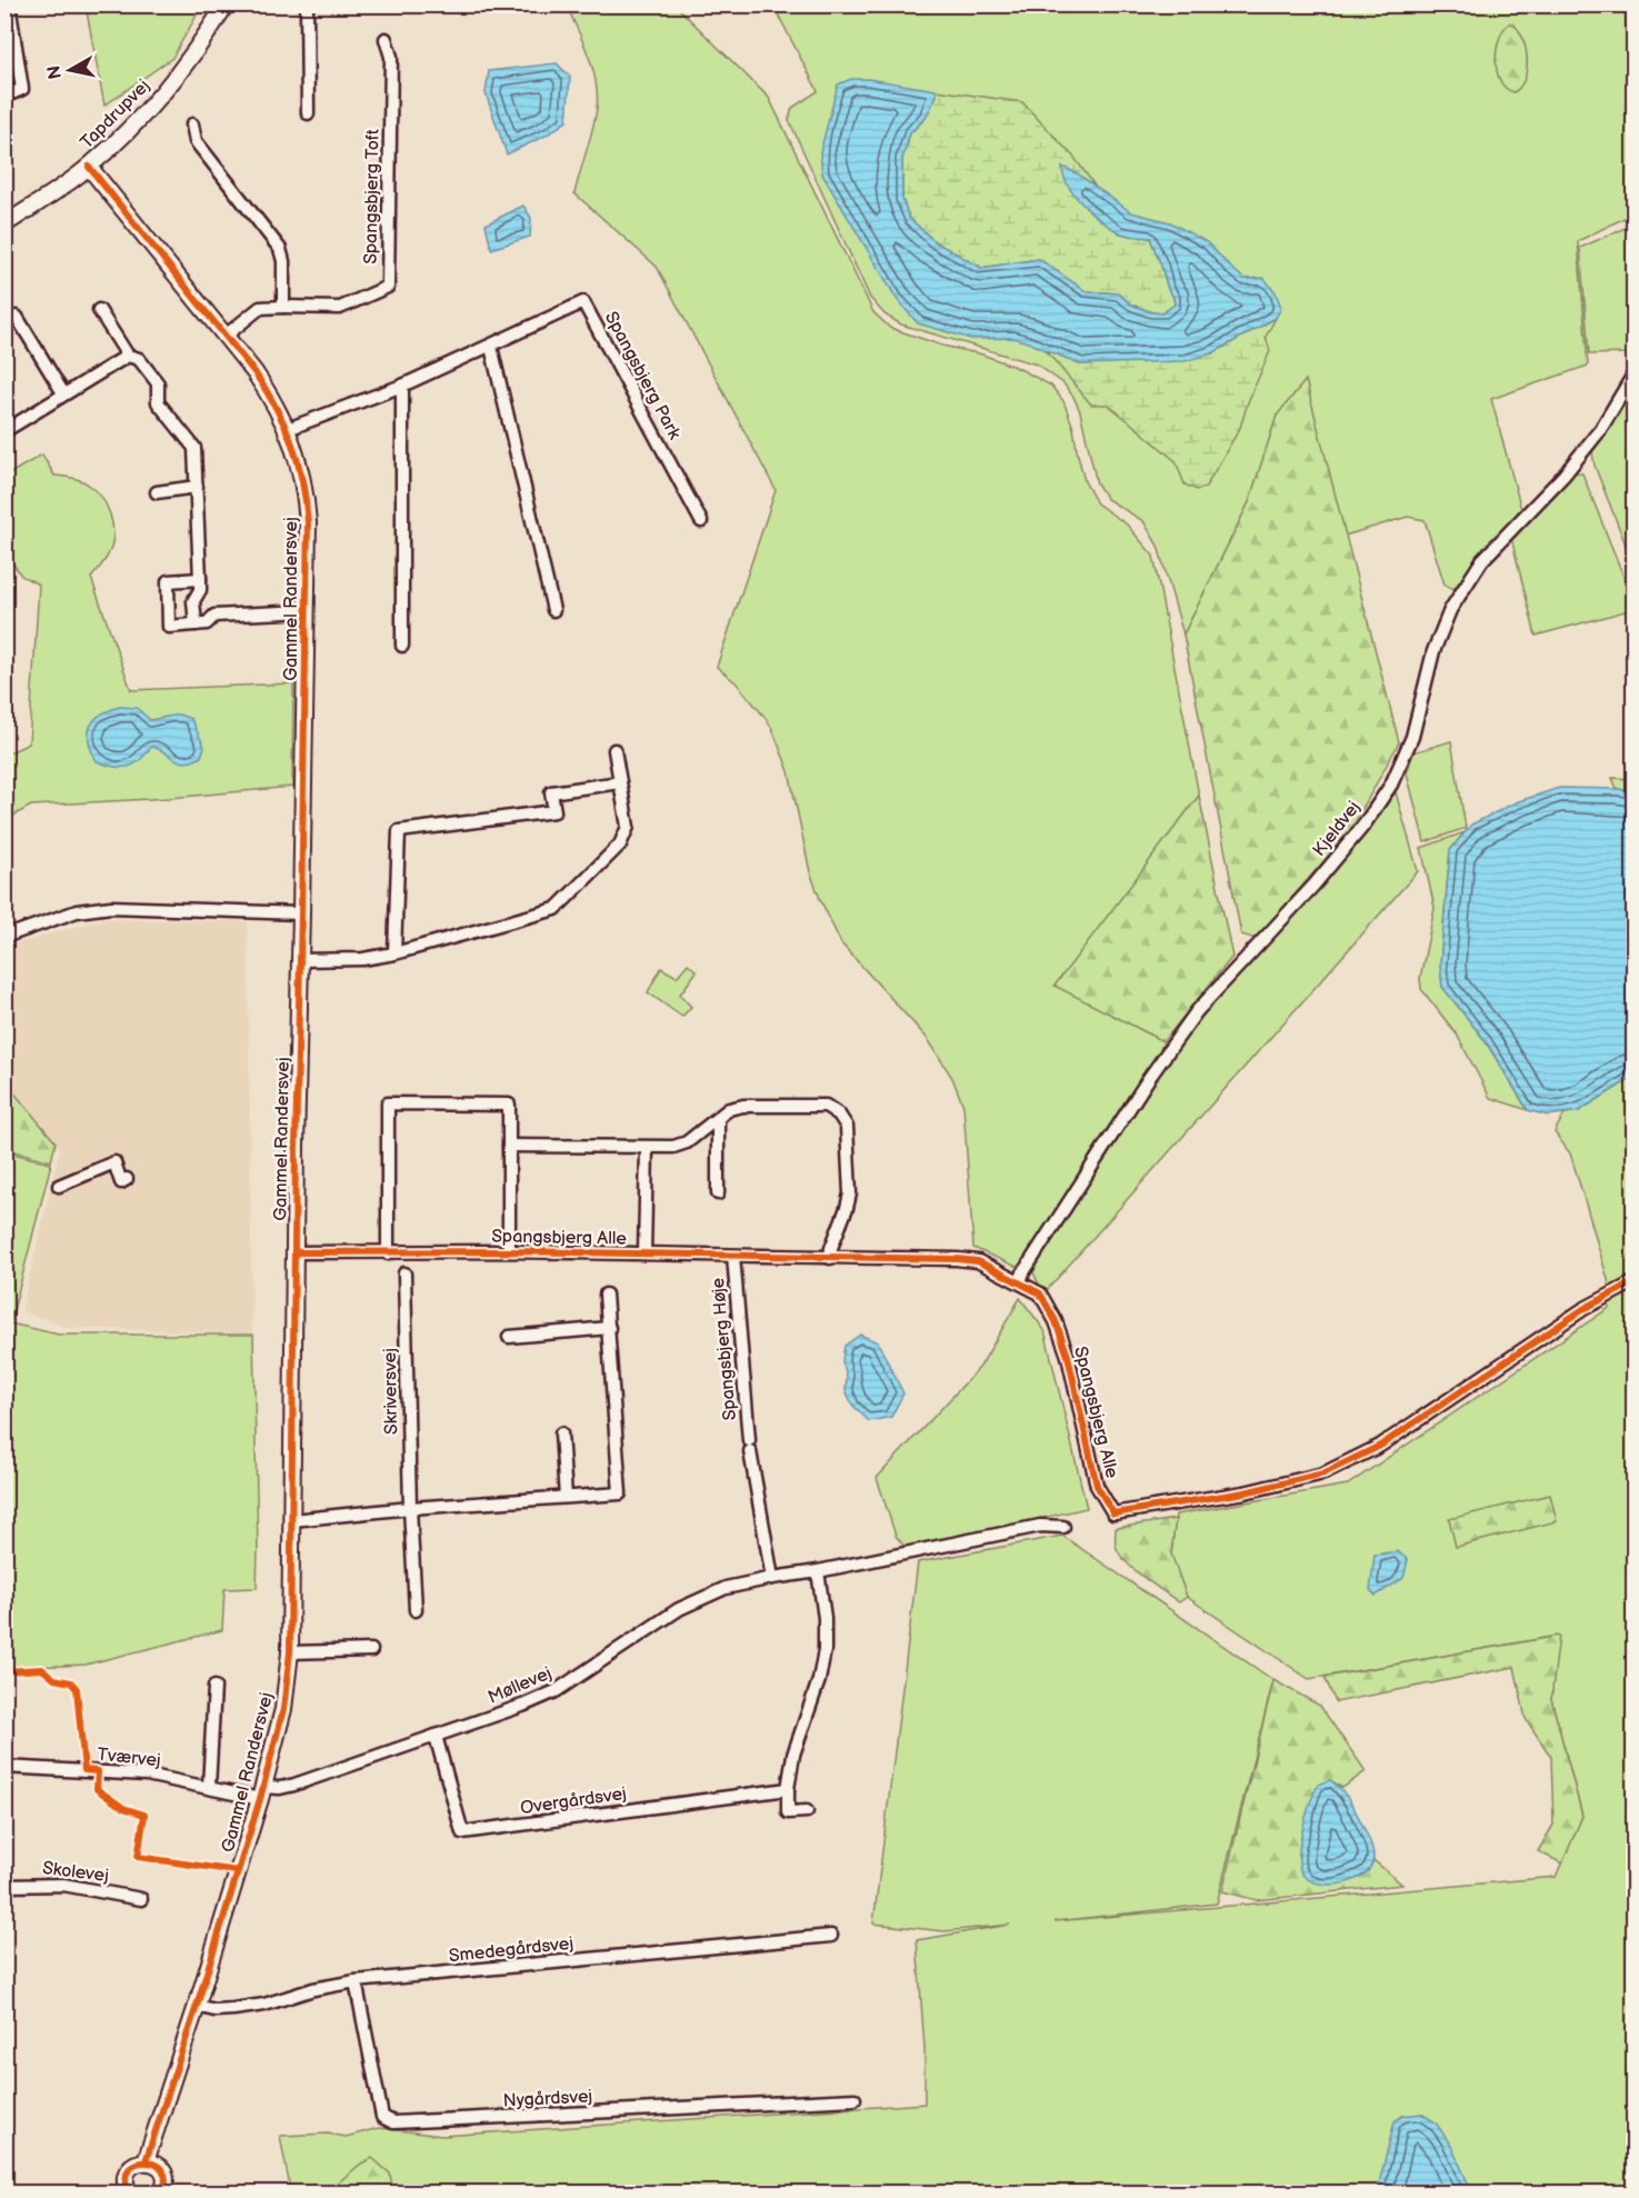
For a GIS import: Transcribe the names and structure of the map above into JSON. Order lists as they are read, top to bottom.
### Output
{
  "streets": {
    "street": [
      "Tapdrupvej",
      "Spangsbjerg Toft",
      "Spangsbjerg Park",
      "Gammel Randersvej",
      "Kjeldvej",
      "Spangsbjerg Alle",
      "Spangsbjerg Høje",
      "Skriversvej",
      "Møllevej",
      "Tværvej",
      "Overgårdsvej",
      "Skolevej",
      "Smedegårdsvej",
      "Nygårdsvej"
    ]
  },
  "crossings": [
    ["Tapdrupvej", "Gammel Randersvej"],
    ["Spangsbjerg Toft", "Gammel Randersvej"],
    ["Spangsbjerg Park", "Gammel Randersvej"],
    ["Gammel Randersvej", "Spangsbjerg Alle"],
    ["Gammel Randersvej", "Møllevej"],
    ["Gammel Randersvej", "Tværvej"],
    ["Gammel Randersvej", "Smedegårdsvej"],
    ["Kjeldvej", "Spangsbjerg Alle"],
    ["Spangsbjerg Alle", "Spangsbjerg Høje"],
    ["Spangsbjerg Høje", "Møllevej"],
    ["Møllevej", "Tværvej"],
    ["Møllevej", "Overgårdsvej"],
    ["Smedegårdsvej", "Nygårdsvej"]
  ],
  "north": "left"
}
